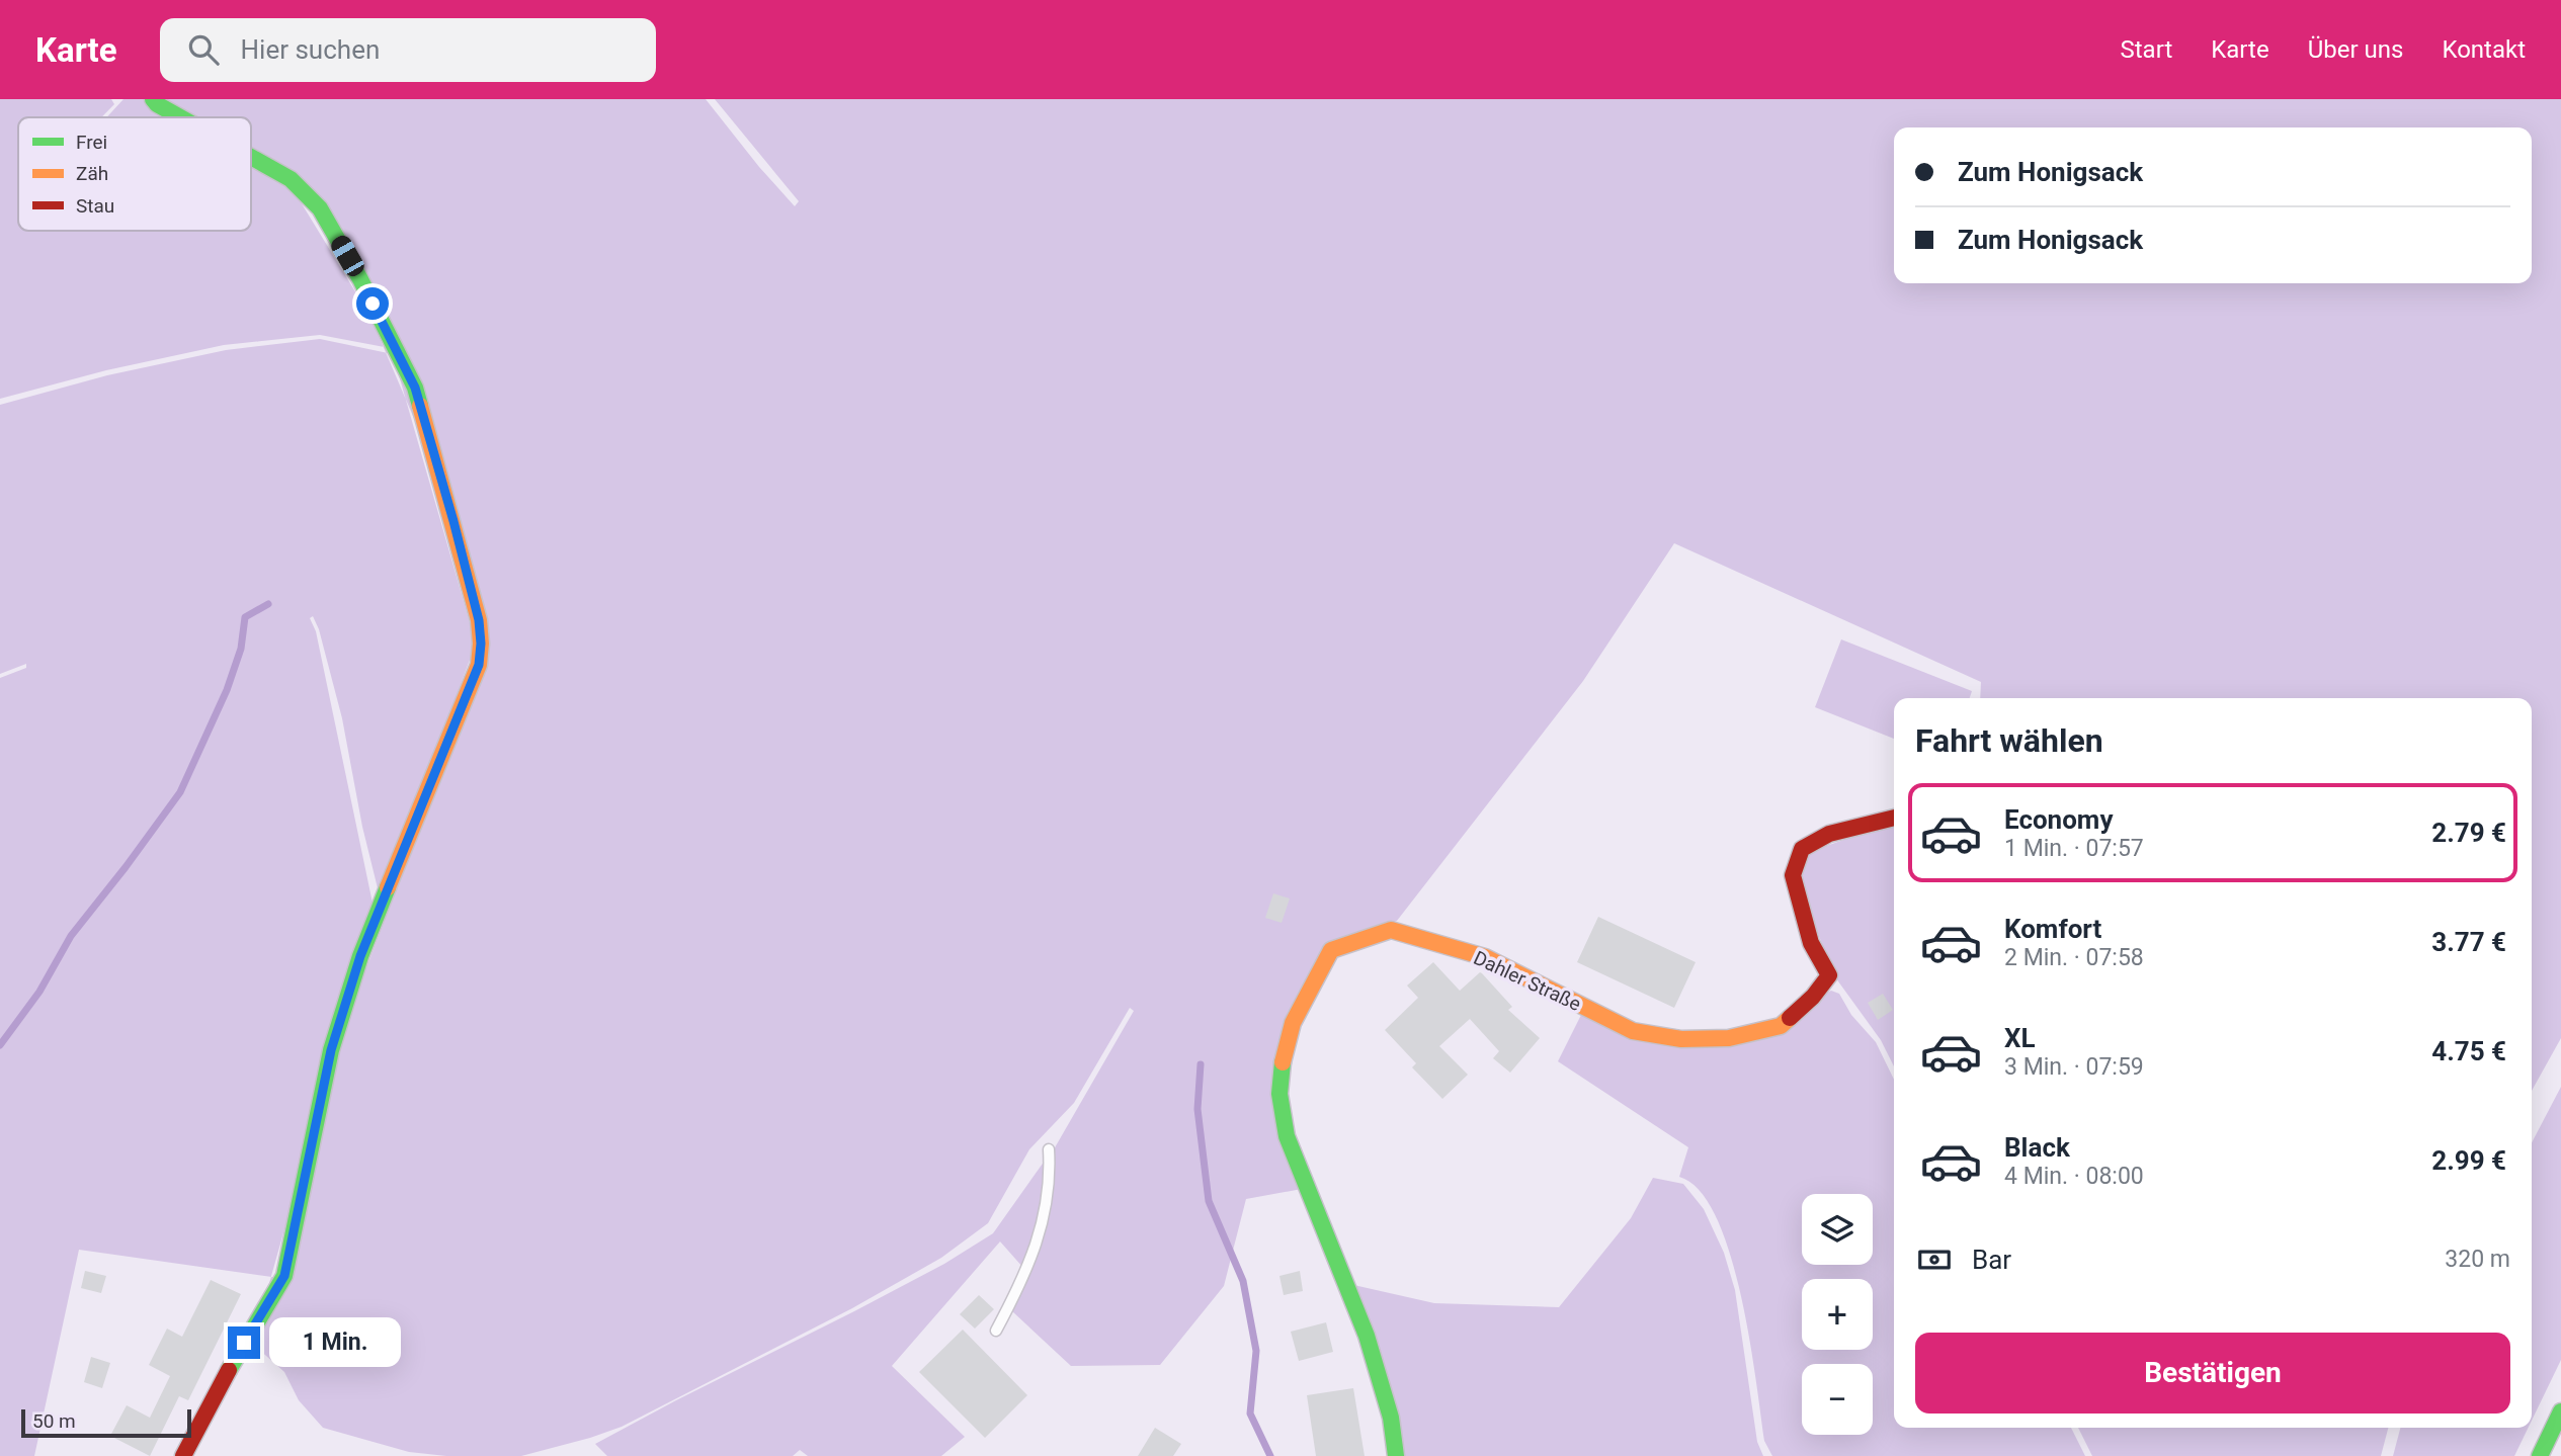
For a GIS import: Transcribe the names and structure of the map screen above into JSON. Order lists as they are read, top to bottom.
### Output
{
  "streets": {
    "main road": ["Dahler Straße"]
  },
  "legend": ["Frei", "Zäh", "Stau"],
  "scale_bar": "50 m",
  "page": {
    "header": "Karte",
    "search": "Hier suchen",
    "nav": [
      "Start",
      "Karte",
      "Über uns",
      "Kontakt"
    ],
    "banner": ["Zum Honigsack", "Zum Honigsack"],
    "heading": "Fahrt wählen",
    "list": [
      {
        "name": "Economy",
        "note": "1 Min. · 07:57",
        "value": "2.79 €"
      },
      {
        "name": "Komfort",
        "note": "2 Min. · 07:58",
        "value": "3.77 €"
      },
      {
        "name": "XL",
        "note": "3 Min. · 07:59",
        "value": "4.75 €"
      },
      {
        "name": "Black",
        "note": "4 Min. · 08:00",
        "value": "2.99 €"
      }
    ],
    "map_buttons": ["+", "−"],
    "pay": ["Bar", "320 m"],
    "bubble": "1 Min.",
    "buttons": "Bestätigen",
    "scale": "50 m"
  }
}
